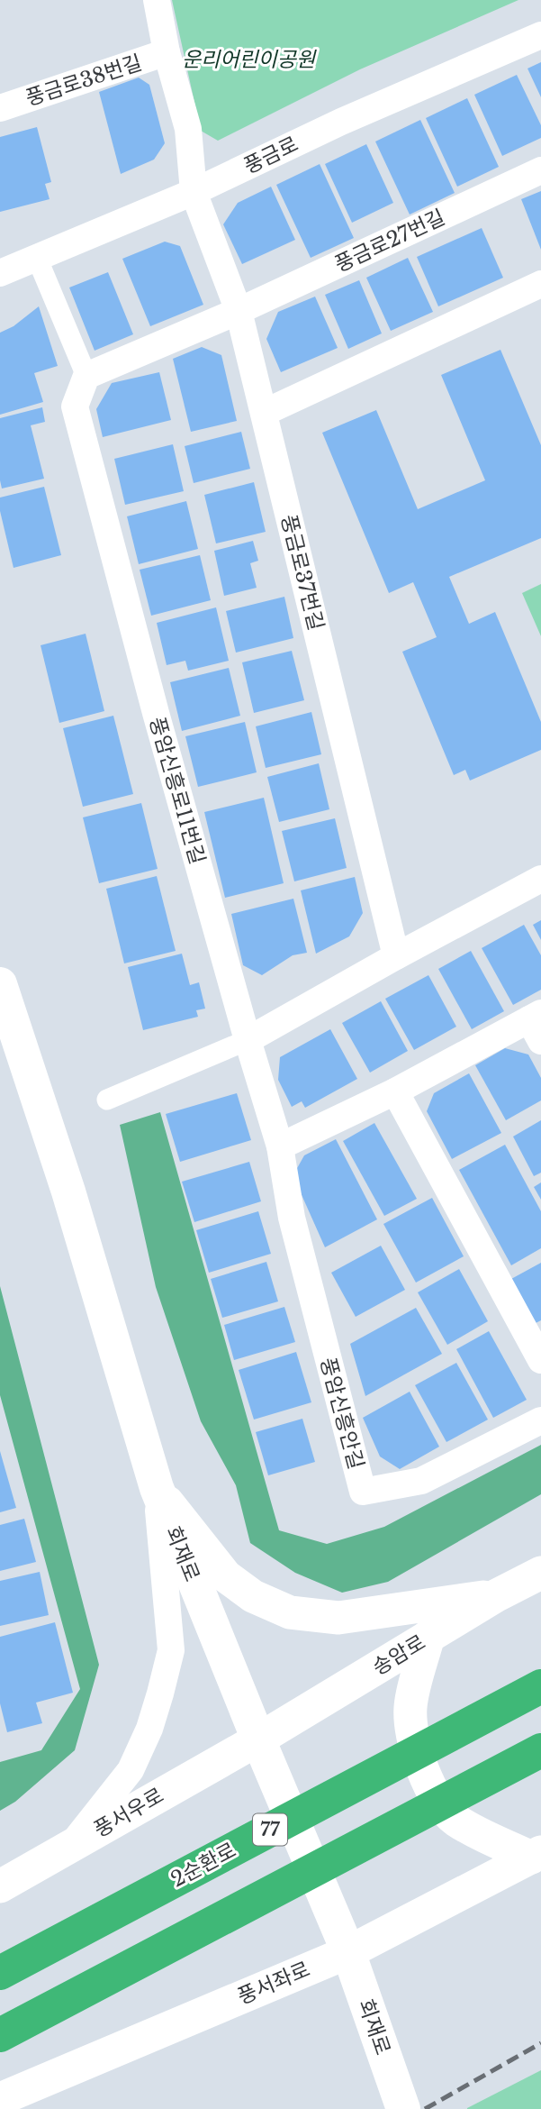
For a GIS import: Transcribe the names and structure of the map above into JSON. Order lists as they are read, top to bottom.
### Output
{
  "streets": {
    "highway": ["77", "2순환로"],
    "main road": ["회재로"],
    "street": [
      "풍금로38번길",
      "풍금로",
      "풍금로27번길",
      "풍금로37번길",
      "풍암신흥로11번길",
      "풍암신흥안길",
      "송암로",
      "풍서우로",
      "풍서좌로"
    ]
  },
  "crossings": [
    ["풍금로38번길", "풍금로"],
    ["풍금로38번길", "풍금로37번길"],
    ["풍금로", "풍금로37번길"],
    ["풍금로27번길", "풍금로37번길"],
    ["풍암신흥로11번길", "풍암신흥안길"],
    ["회재로", "송암로"],
    ["회재로", "풍서우로"],
    ["회재로", "풍서좌로"],
    ["송암로", "풍서우로"]
  ],
  "parks": ["운리어린이공원"]
}
